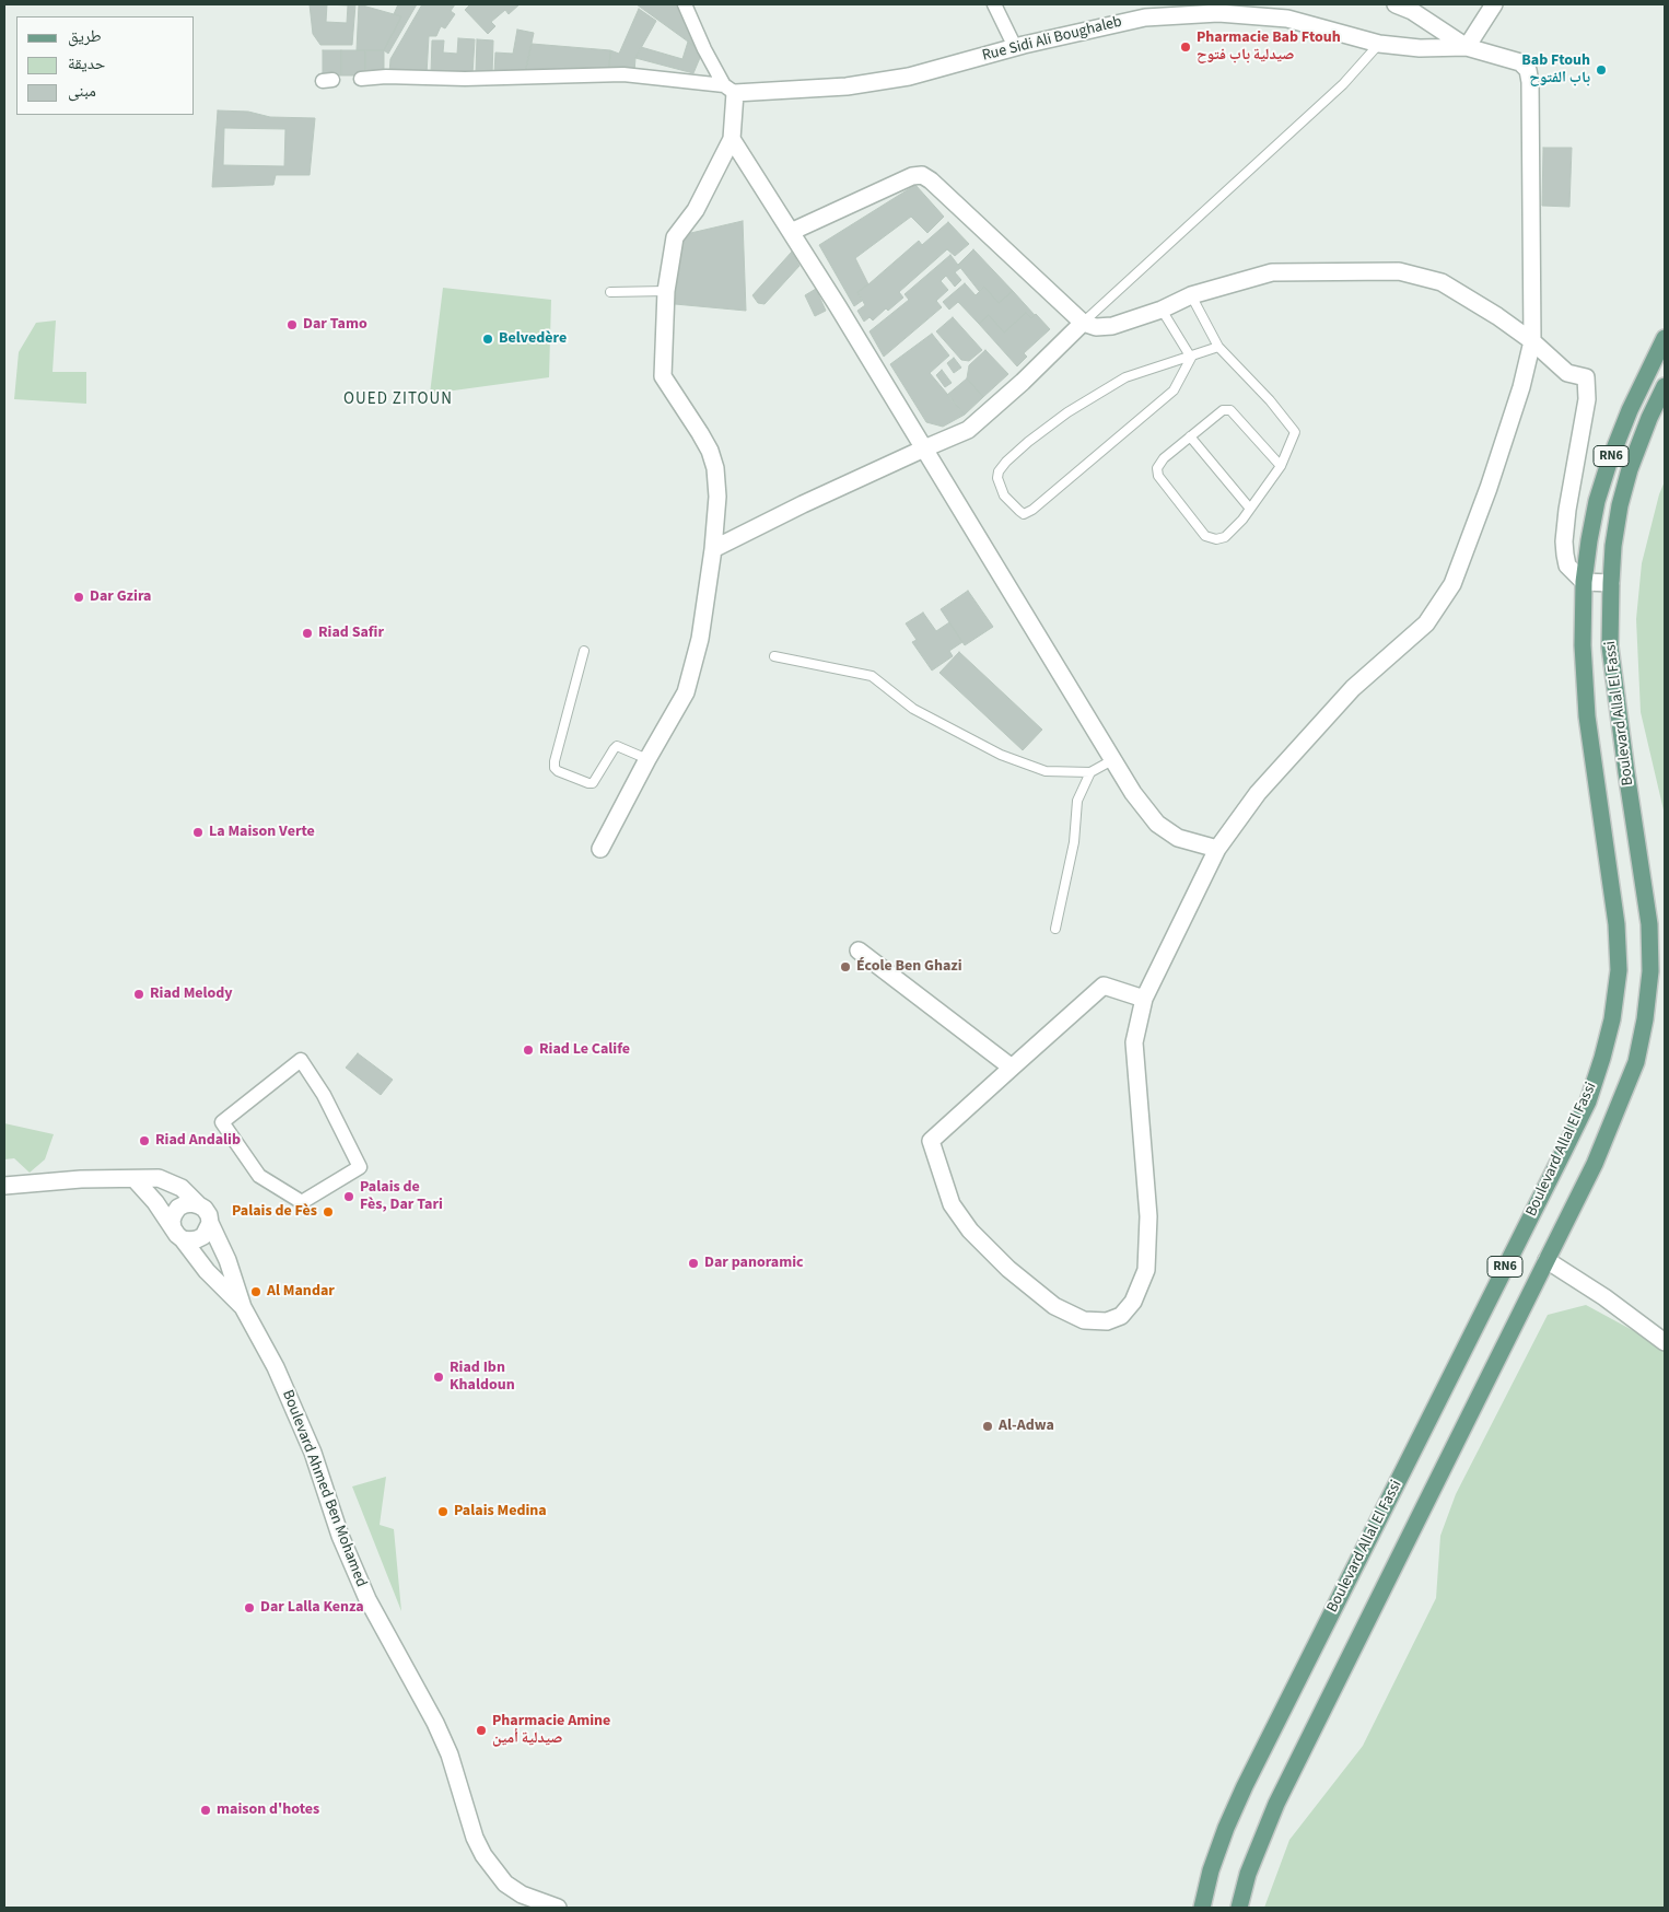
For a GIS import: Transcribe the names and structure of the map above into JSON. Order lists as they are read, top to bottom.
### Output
{
  "streets": {
    "main road": ["RN6", "Boulevard Allal El Fassi"],
    "street": ["Rue Sidi Ali Boughaleb", "Boulevard Ahmed Ben Mohamed"]
  },
  "districts": ["OUED ZITOUN"],
  "places": [
    "Pharmacie Bab Ftouh صيدلية باب فتوح",
    "Bab Ftouh باب الفتوح",
    "Dar Tamo",
    "Belvedère",
    "Dar Gzira",
    "Riad Safir",
    "La Maison Verte",
    "École Ben Ghazi",
    "Riad Melody",
    "Riad Le Calife",
    "Riad Andalib",
    "Palais de Fès, Dar Tari",
    "Palais de Fès",
    "Dar panoramic",
    "Al Mandar",
    "Riad Ibn Khaldoun",
    "Al-Adwa",
    "Palais Medina",
    "Dar Lalla Kenza",
    "Pharmacie Amine صيدلية أمين",
    "maison d'hotes"
  ],
  "legend": ["طريق", "حديقة", "مبنى"]
}
